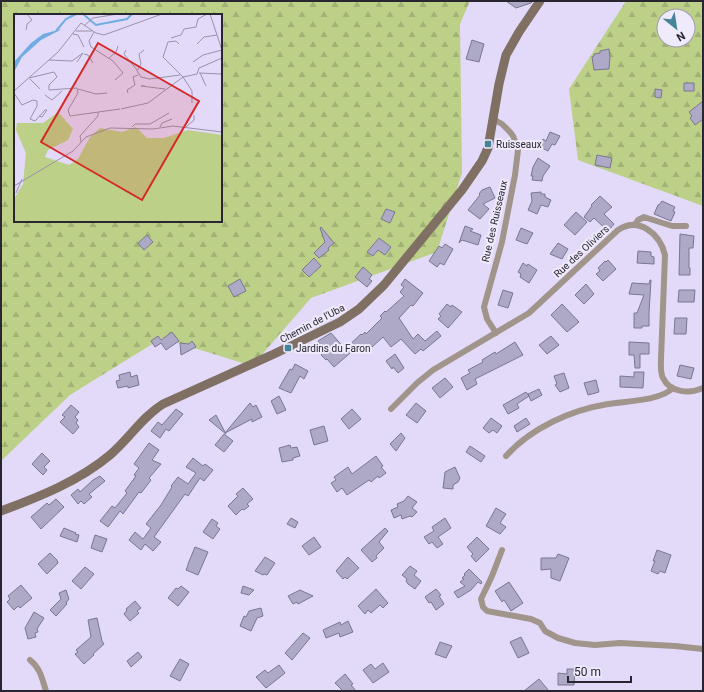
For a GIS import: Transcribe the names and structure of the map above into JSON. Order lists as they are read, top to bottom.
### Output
{
  "streets": {
    "street": ["Rue des Ruisseaux", "Rue des Oliviers", "Chemin de l'Uba"]
  },
  "crossings": [
    ["Rue des Ruisseaux", "Rue des Oliviers"],
    ["Rue des Ruisseaux", "Chemin de l'Uba"]
  ],
  "places": {
    "transit": ["Ruisseaux", "Jardins du Faron"]
  },
  "scale_bar": "50 m",
  "north": "bottom right"
}
